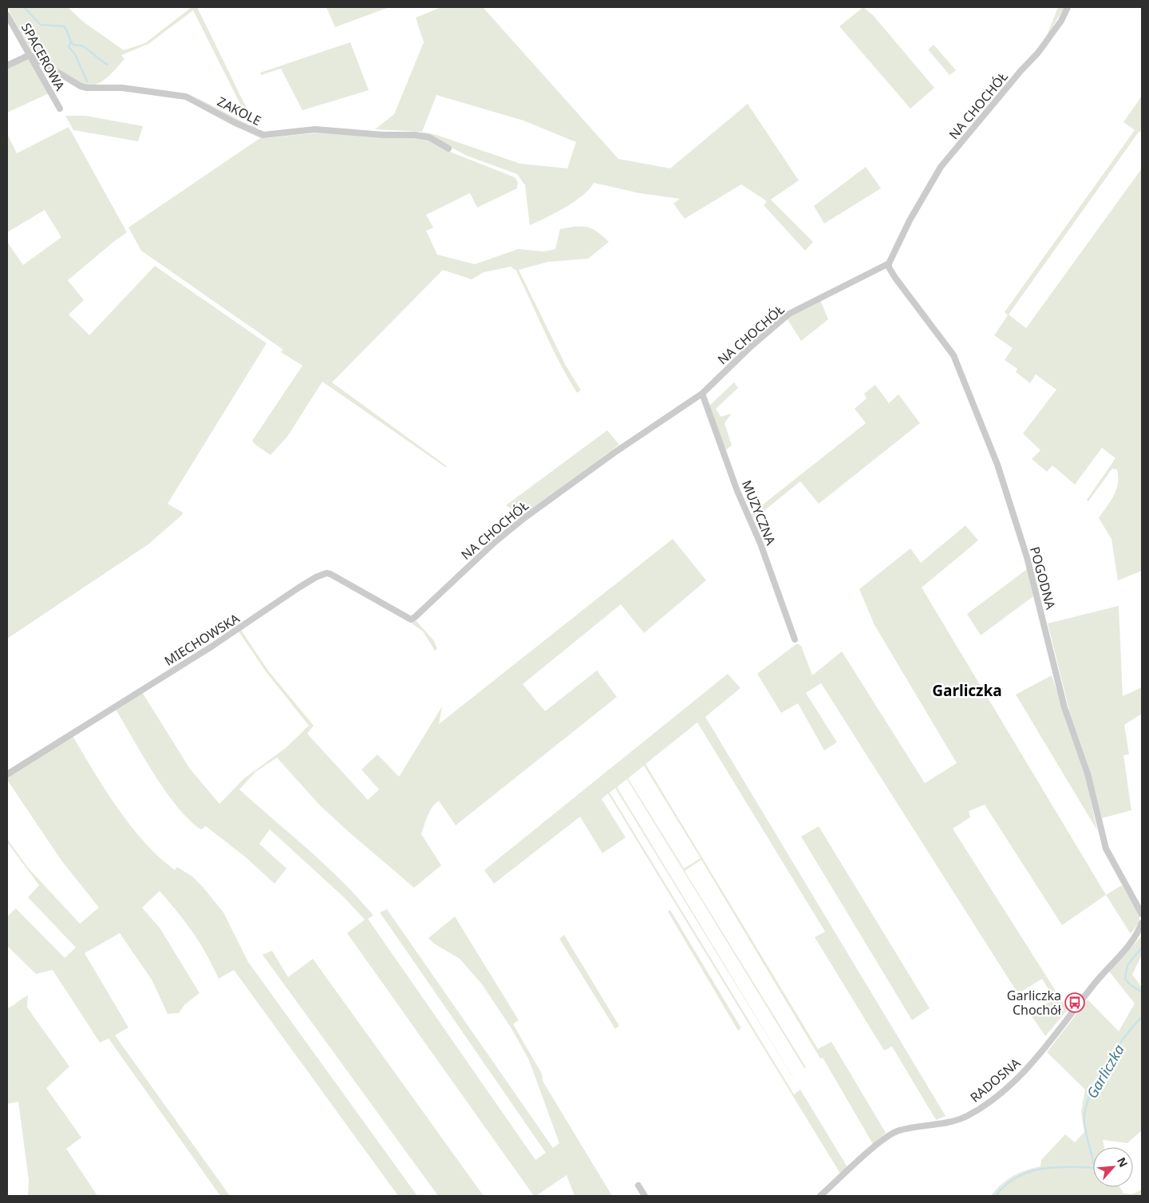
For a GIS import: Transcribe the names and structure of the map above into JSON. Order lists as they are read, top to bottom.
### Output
{
  "streets": {
    "street": [
      "SPACEROWA",
      "NA CHOCHÓŁ",
      "ZAKOLE",
      "MUZYCZNA",
      "POGODNA",
      "MIECHOWSKA",
      "RADOSNA"
    ]
  },
  "crossings": [
    ["SPACEROWA", "ZAKOLE"],
    ["NA CHOCHÓŁ", "MUZYCZNA"],
    ["NA CHOCHÓŁ", "POGODNA"],
    ["NA CHOCHÓŁ", "MIECHOWSKA"]
  ],
  "districts": ["Garliczka"],
  "water": ["Garliczka"],
  "places": {
    "bus stop": ["Garliczka Chochół"]
  },
  "north": "top right"
}
